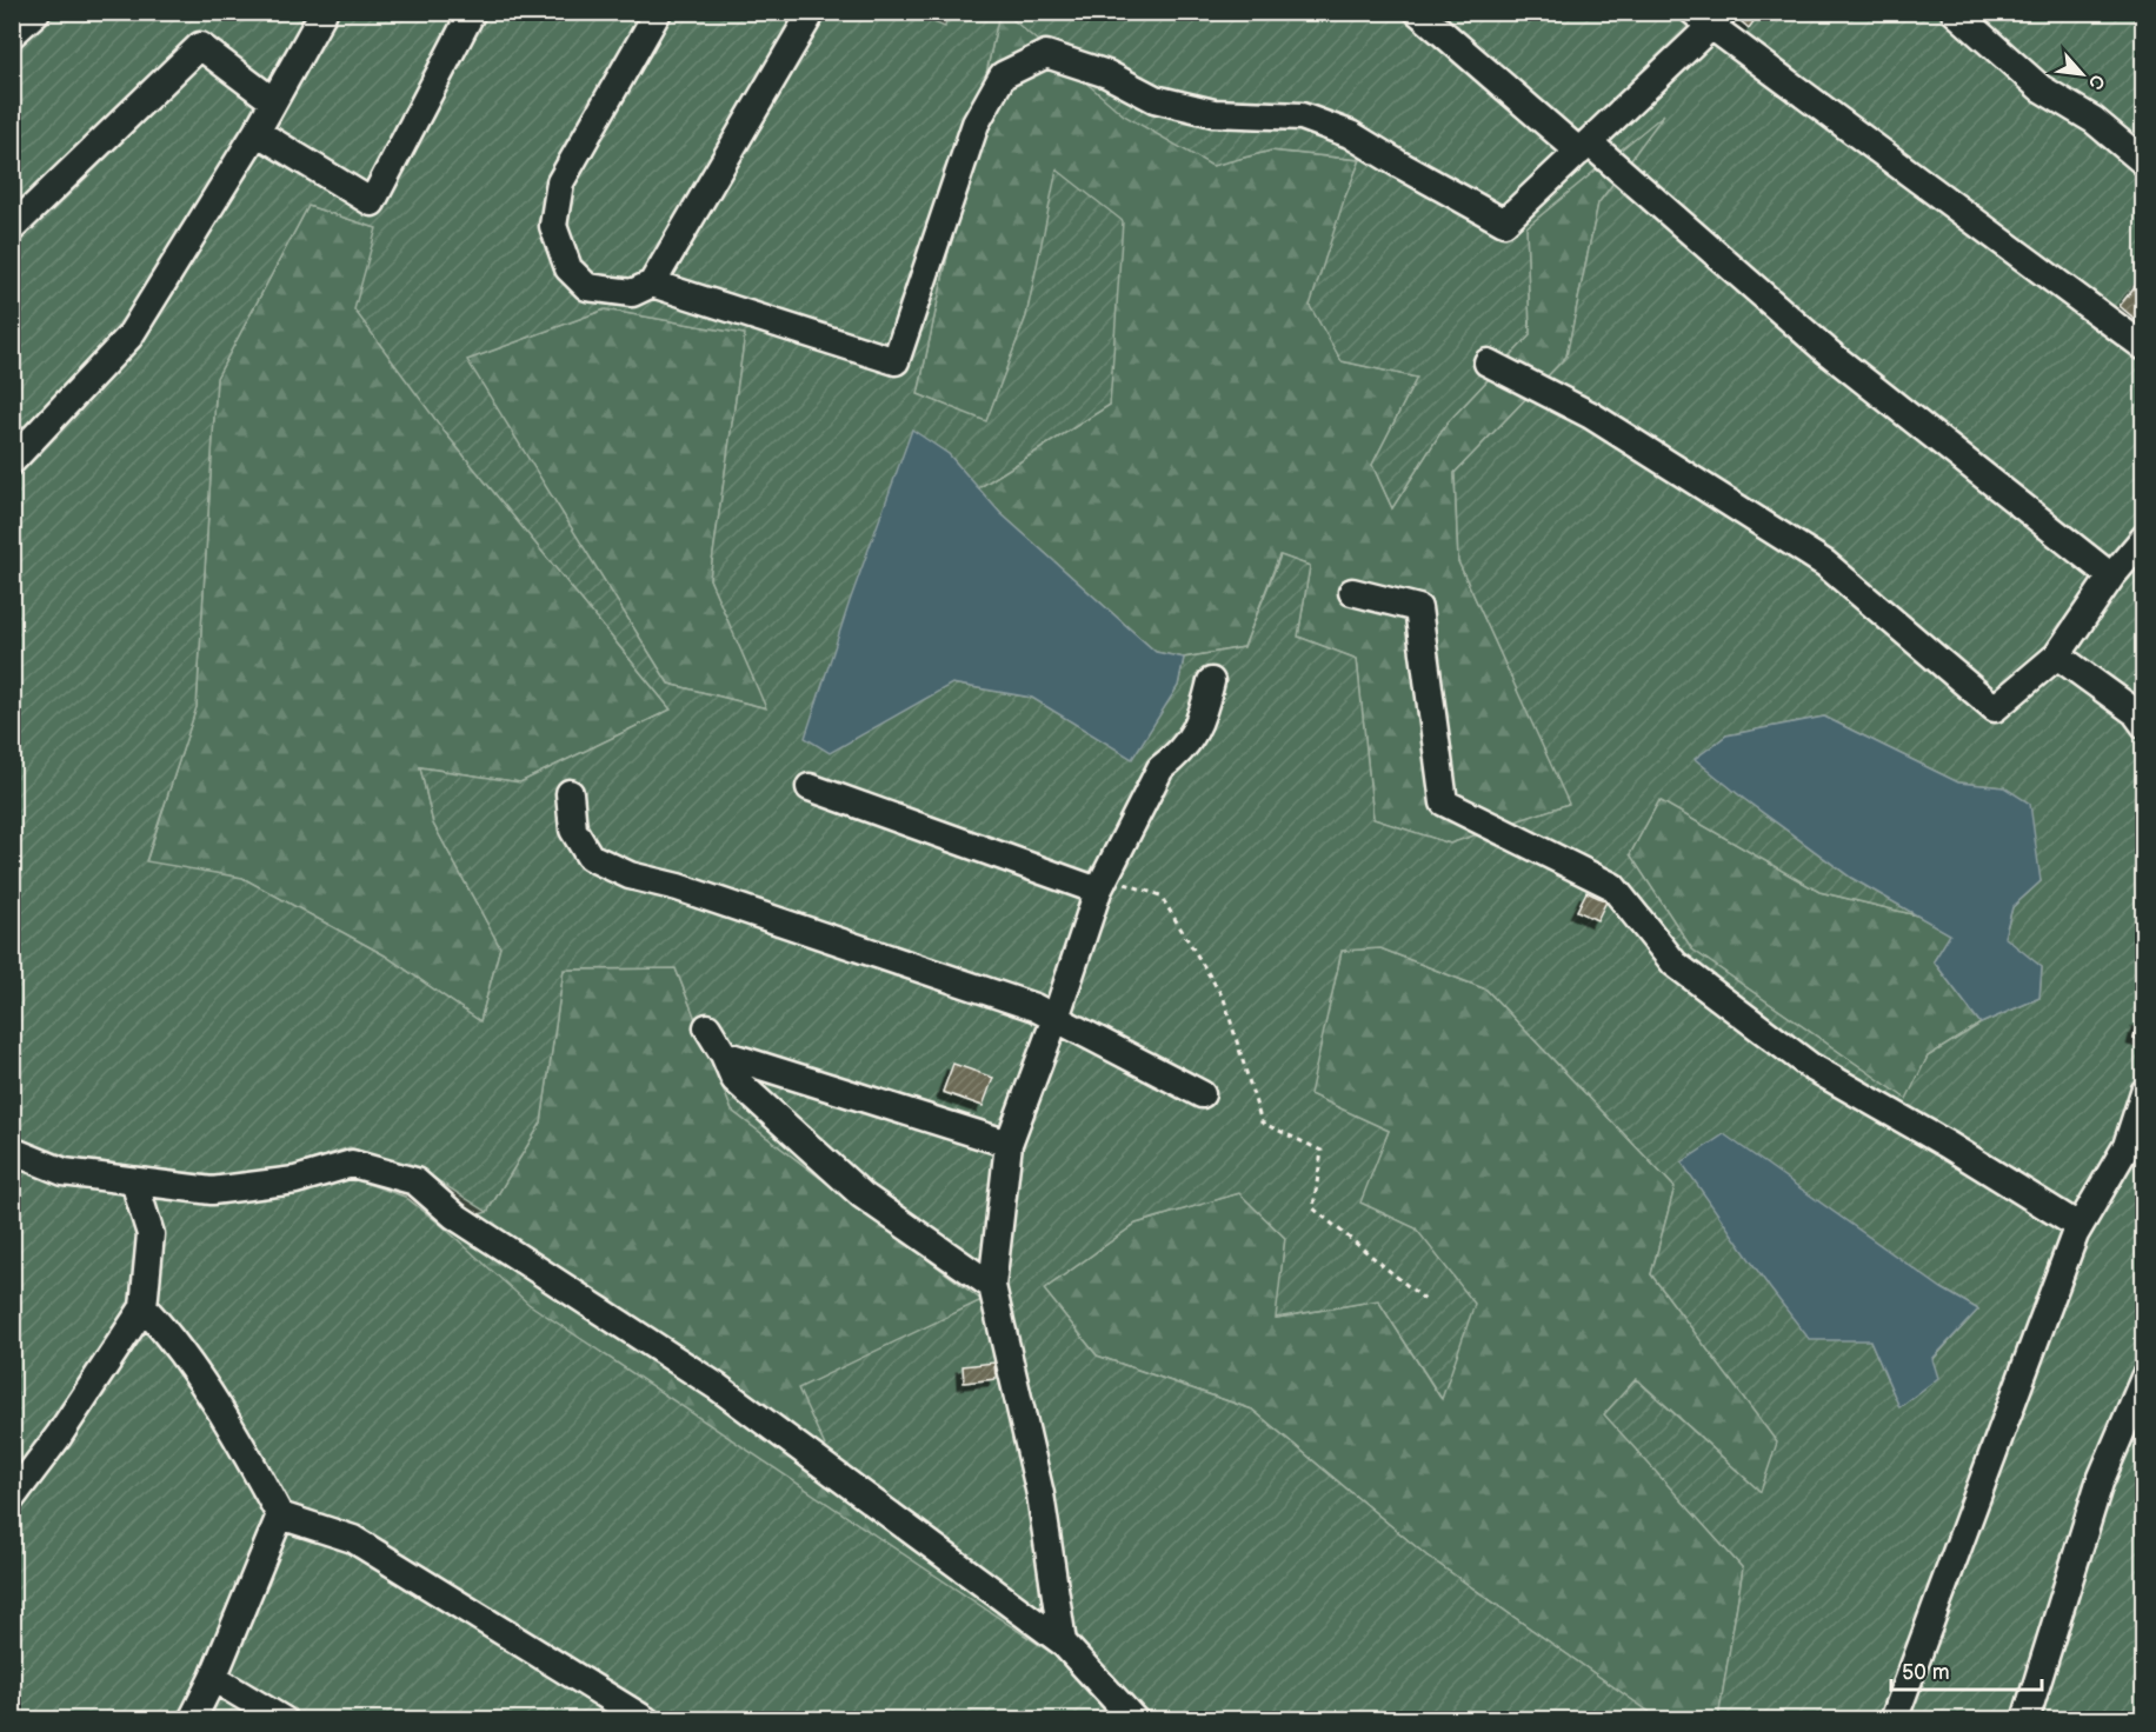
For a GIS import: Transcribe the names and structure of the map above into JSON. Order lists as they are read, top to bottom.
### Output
{
  "scale_bar": "50 m",
  "north": "bottom right"
}
